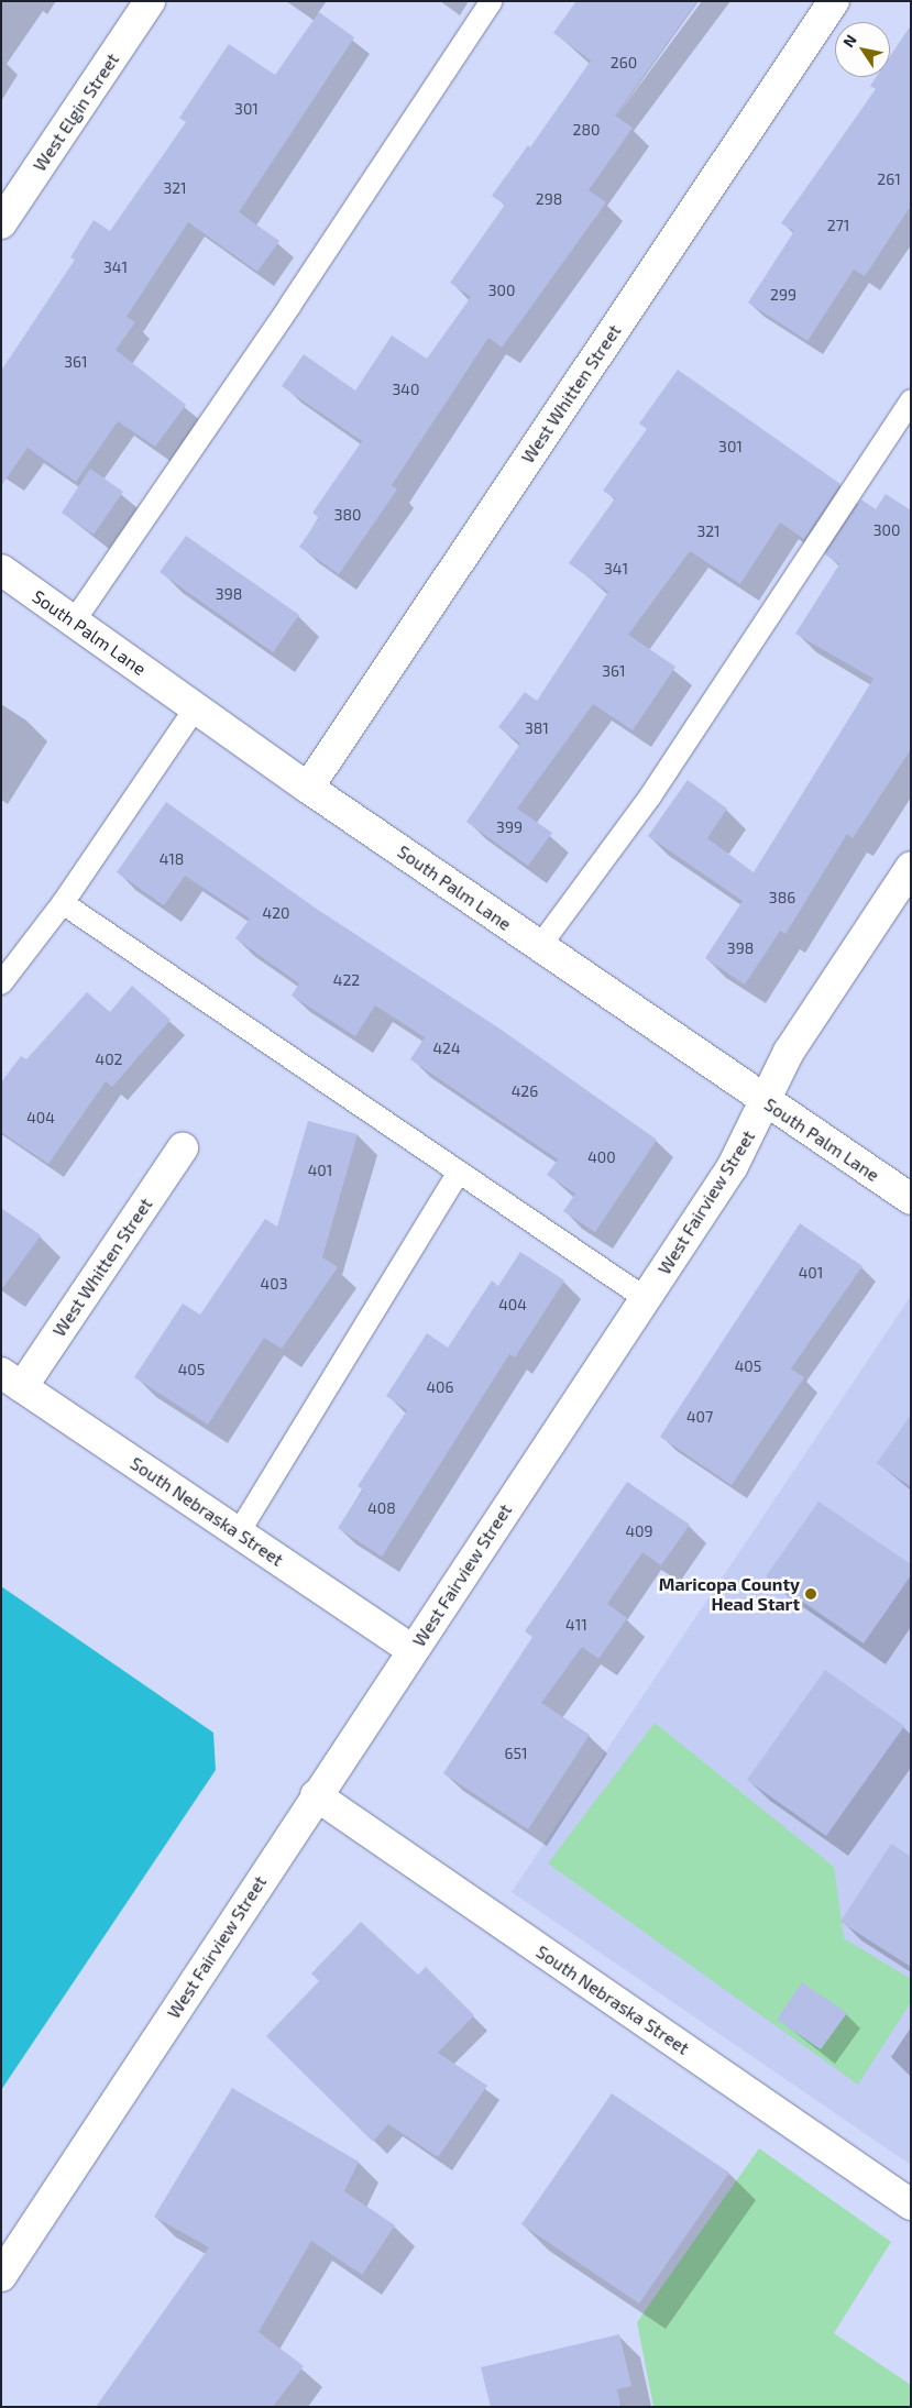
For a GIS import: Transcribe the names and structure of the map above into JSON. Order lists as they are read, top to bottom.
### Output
{
  "streets": {
    "street": [
      "West Elgin Street",
      "West Whitten Street",
      "South Palm Lane",
      "West Fairview Street",
      "South Nebraska Street"
    ]
  },
  "crossings": [
    ["West Whitten Street", "South Palm Lane"],
    ["West Whitten Street", "South Nebraska Street"],
    ["South Palm Lane", "West Fairview Street"],
    ["West Fairview Street", "South Nebraska Street"]
  ],
  "places": ["Maricopa County Head Start"],
  "house_numbers": [
    "260",
    "301",
    "280",
    "261",
    "321",
    "298",
    "271",
    "341",
    "300",
    "299",
    "361",
    "340",
    "301",
    "380",
    "300",
    "321",
    "341",
    "398",
    "361",
    "381",
    "399",
    "418",
    "386",
    "420",
    "398",
    "422",
    "424",
    "402",
    "426",
    "404",
    "400",
    "401",
    "401",
    "403",
    "404",
    "405",
    "405",
    "406",
    "407",
    "408",
    "409",
    "411",
    "651"
  ],
  "north": "top left"
}
